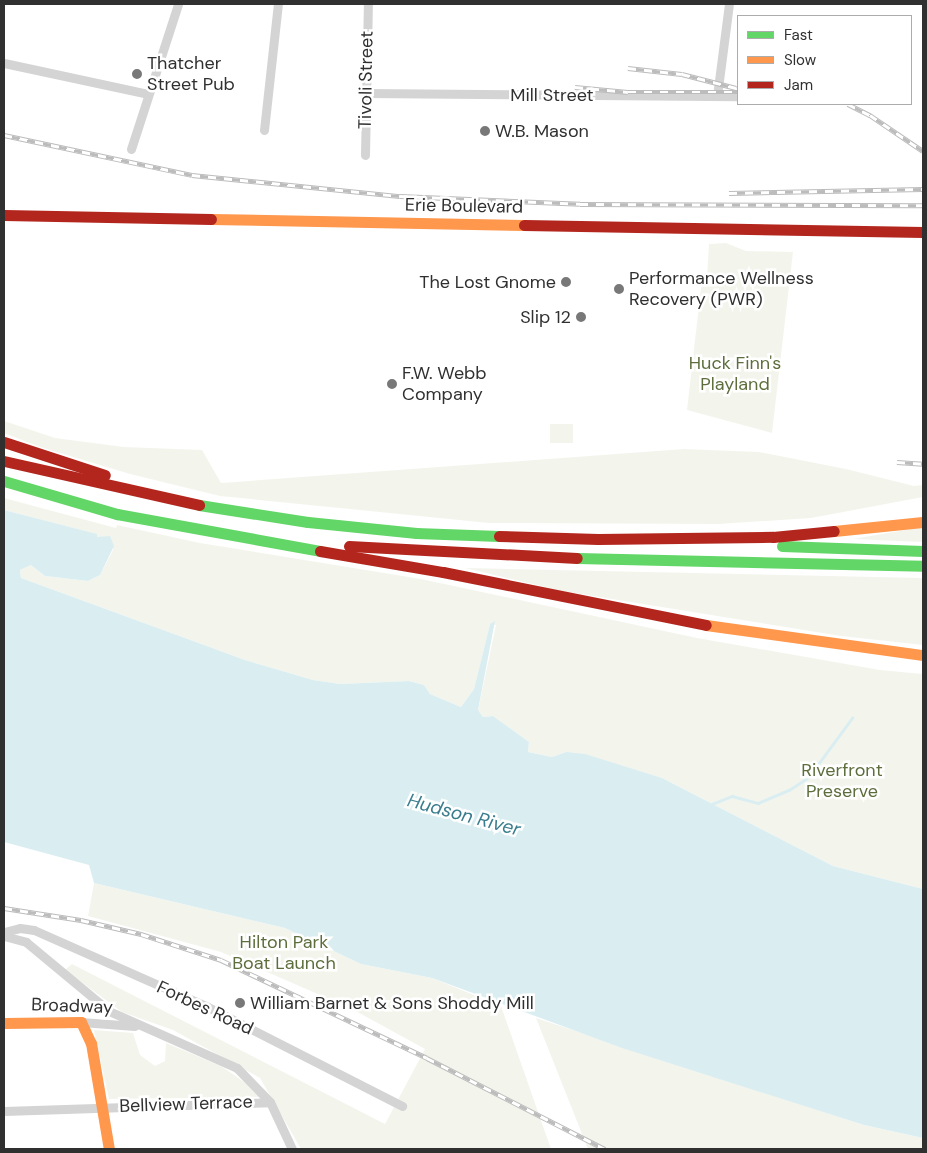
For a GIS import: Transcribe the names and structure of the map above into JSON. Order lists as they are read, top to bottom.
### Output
{
  "streets": {
    "main road": ["Erie Boulevard", "Broadway"],
    "street": [
      "Tivoli Street",
      "Mill Street",
      "Forbes Road",
      "Bellview Terrace"
    ]
  },
  "crossings": [
    ["Tivoli Street", "Mill Street"]
  ],
  "water": ["Hudson River"],
  "parks": ["Huck Finn's Playland", "Riverfront Preserve", "Hilton Park Boat Launch"],
  "places": [
    "Thatcher Street Pub",
    "W.B. Mason",
    "The Lost Gnome",
    "Performance Wellness Recovery (PWR)",
    "Slip 12",
    "F.W. Webb Company",
    "William Barnet & Sons Shoddy Mill"
  ],
  "legend": ["Fast", "Slow", "Jam"]
}
